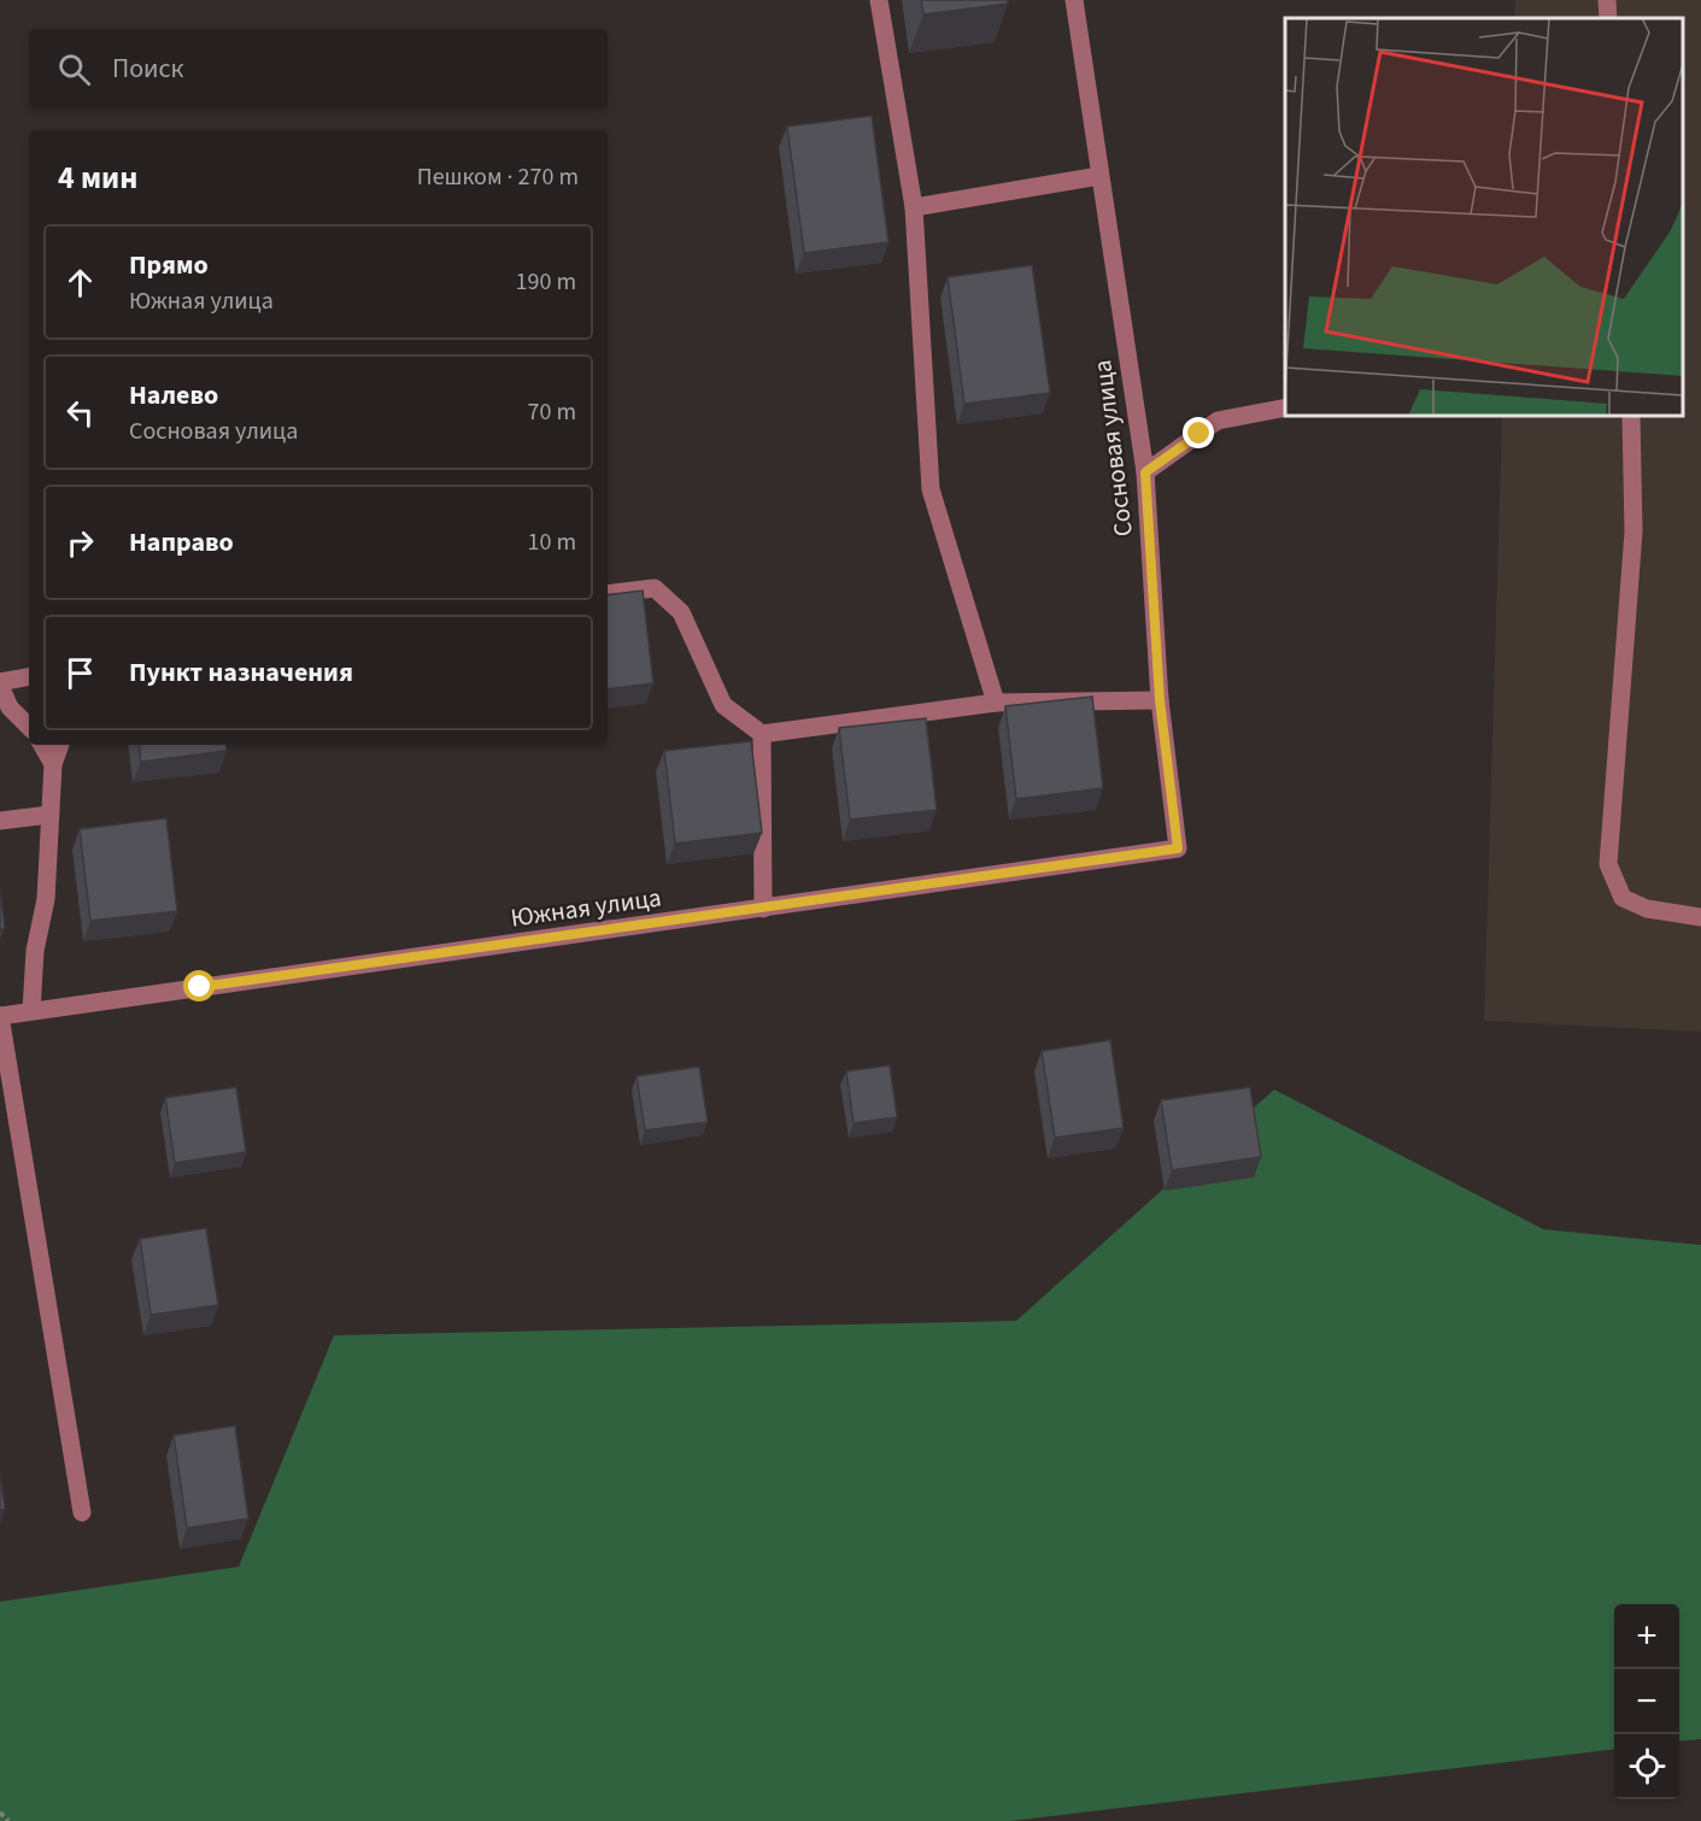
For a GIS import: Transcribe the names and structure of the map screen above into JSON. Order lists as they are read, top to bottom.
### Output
{
  "streets": {
    "street": ["Сосновая улица", "Южная улица"]
  },
  "crossings": [
    ["Сосновая улица", "Южная улица"]
  ],
  "page": {
    "search": "Поиск",
    "heading": ["4 мин", "Пешком · 270 m"],
    "list": [
      ["Прямо", "Южная улица", "190 m"],
      ["Налево", "Сосновая улица", "70 m"],
      ["Направо", "10 m"],
      "Пункт назначения"
    ],
    "map_buttons": ["+", "−"]
  }
}
